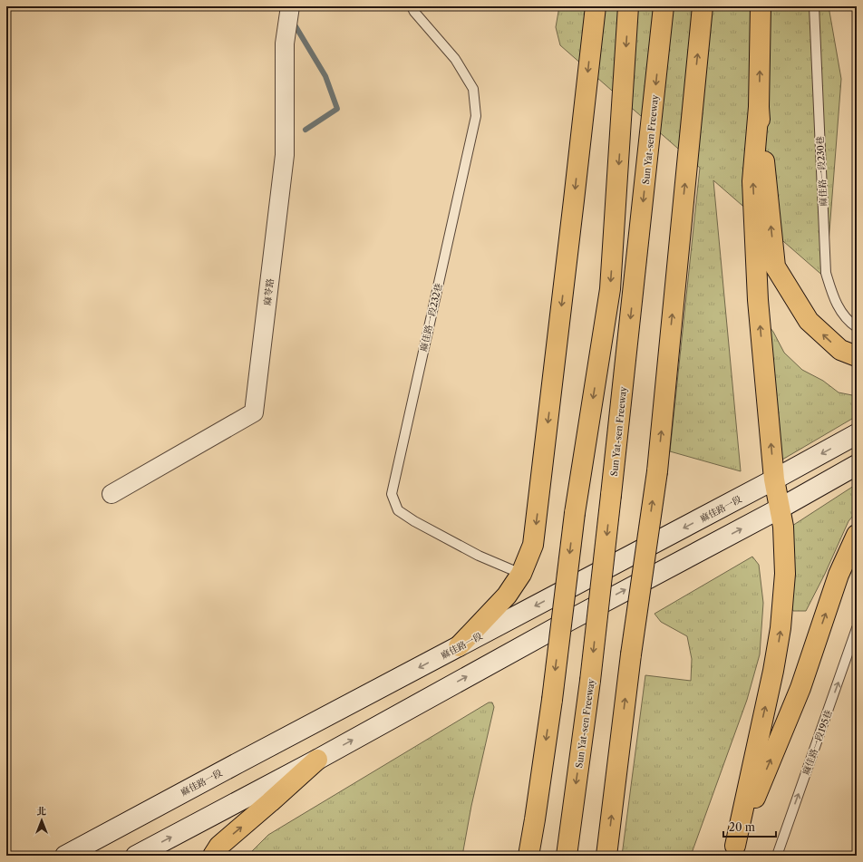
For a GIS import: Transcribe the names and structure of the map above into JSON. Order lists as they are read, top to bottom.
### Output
{
  "streets": {
    "highway": ["Sun Yat-sen Freeway"],
    "main road": ["麻佳路一段"],
    "street": ["麻苓路"],
    "lane": ["麻佳路一段230巷", "麻佳路一段232巷", "麻佳路一段195巷"]
  },
  "one_way": ["麻佳路一段195巷"],
  "scale_bar": "20 m",
  "north": "top"
}
